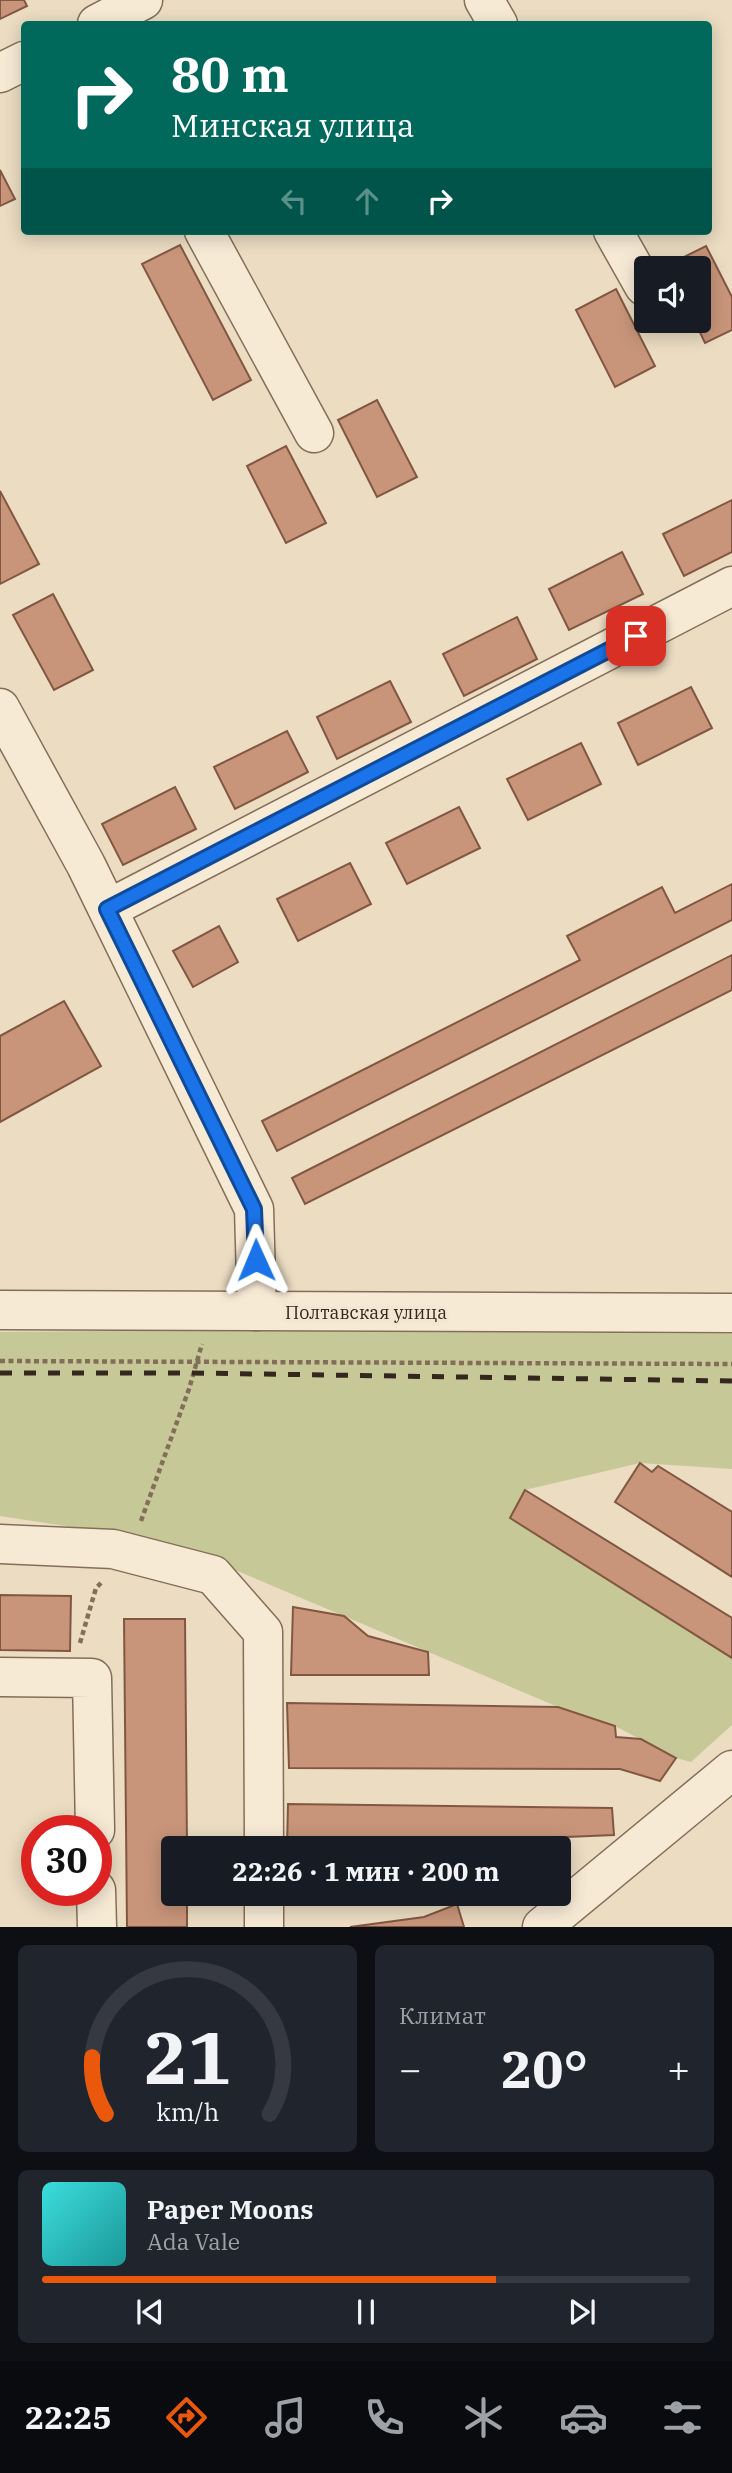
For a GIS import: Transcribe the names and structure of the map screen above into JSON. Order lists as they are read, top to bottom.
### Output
{
  "streets": {
    "street": ["Полтавская улица"]
  },
  "page": {
    "turn": ["80 m", "Минская улица"],
    "limit": "30",
    "trip": "22:26 · 1 мин · 200 m",
    "tile": "Климат",
    "heat": ["−", "20°", "+"],
    "song": ["Paper Moons", "Ada Vale"],
    "tabs": "22:25",
    "gauge": ["21", "km/h"]
  }
}
